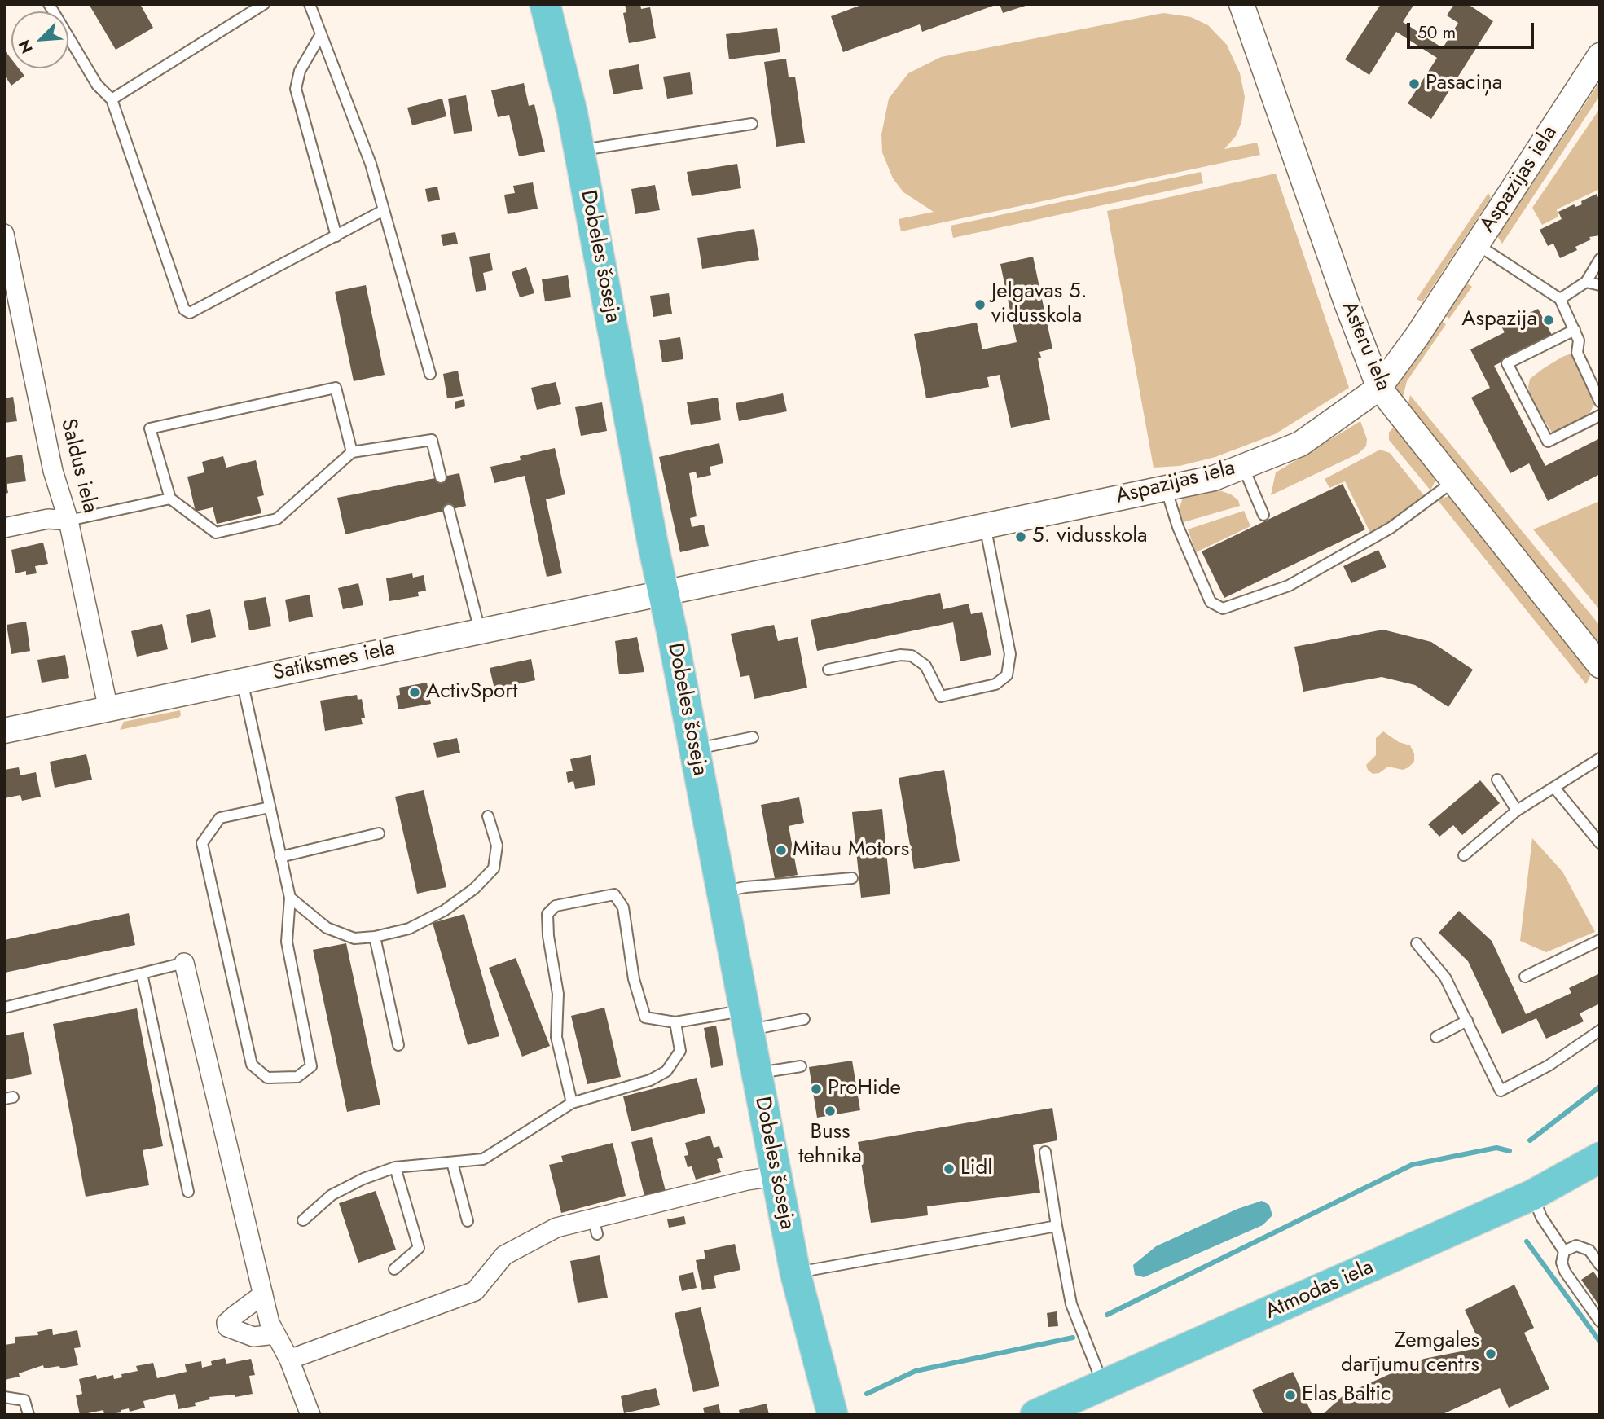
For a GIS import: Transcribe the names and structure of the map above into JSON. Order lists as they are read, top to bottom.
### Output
{
  "streets": {
    "main road": ["Dobeles šoseja", "Atmodas iela"],
    "street": [
      "Aspazijas iela",
      "Asteru iela",
      "Saldus iela",
      "Satiksmes iela"
    ]
  },
  "crossings": [
    ["Aspazijas iela", "Dobeles šoseja"],
    ["Aspazijas iela", "Asteru iela"],
    ["Aspazijas iela", "Satiksmes iela"],
    ["Dobeles šoseja", "Satiksmes iela"],
    ["Saldus iela", "Satiksmes iela"]
  ],
  "places": [
    "Pasaciņa",
    "Jelgavas 5. vidusskola",
    "Aspazija",
    "5. vidusskola",
    "ActivSport",
    "Mitau Motors",
    "ProHide",
    "Buss tehnika",
    "Lidl",
    "Zemgales darījumu centrs",
    "Elas Baltic"
  ],
  "scale_bar": "50 m",
  "north": "bottom left"
}
